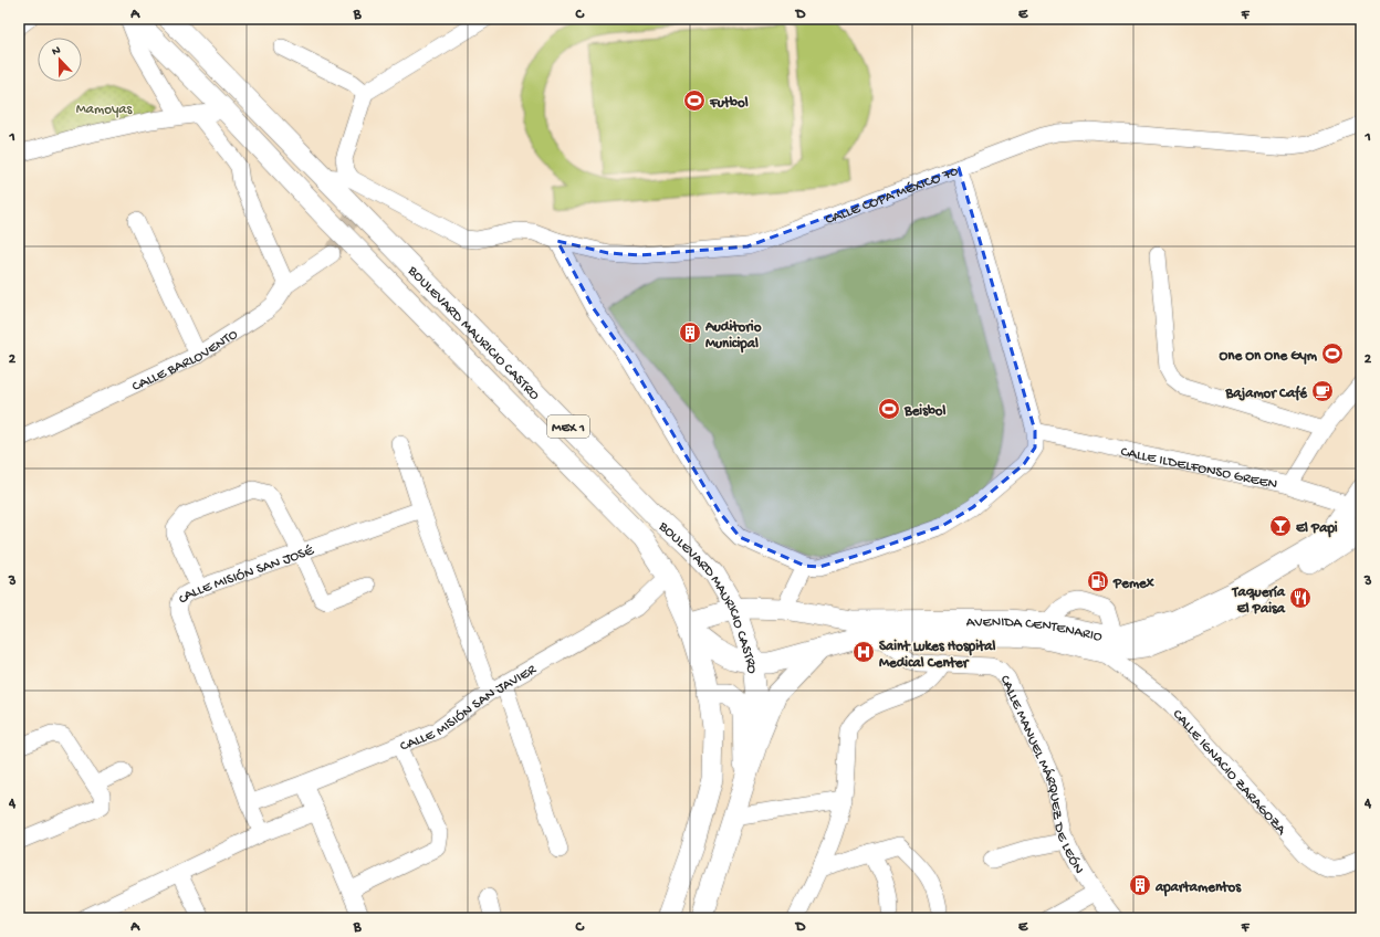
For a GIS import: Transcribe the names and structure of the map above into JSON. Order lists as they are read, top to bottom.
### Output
{
  "streets": {
    "main road": ["BOULEVARD MAURICIO CASTRO", "MEX 1", "AVENIDA CENTENARIO"],
    "street": [
      "CALLE COPA MÉXICO 70",
      "CALLE BARLOVENTO",
      "CALLE ILDELFONSO GREEN",
      "CALLE MISIÓN SAN JOSÉ",
      "CALLE MISIÓN SAN JAVIER",
      "CALLE IGNACIO ZARAGOZA",
      "CALLE MANUEL MÁRQUEZ DE LEÓN"
    ]
  },
  "crossings": [
    ["CALLE COPA MÉXICO 70", "BOULEVARD MAURICIO CASTRO"],
    ["CALLE COPA MÉXICO 70", "CALLE ILDELFONSO GREEN"],
    ["BOULEVARD MAURICIO CASTRO", "AVENIDA CENTENARIO"],
    ["BOULEVARD MAURICIO CASTRO", "CALLE MISIÓN SAN JAVIER"],
    ["CALLE ILDELFONSO GREEN", "AVENIDA CENTENARIO"],
    ["CALLE MISIÓN SAN JOSÉ", "CALLE MISIÓN SAN JAVIER"],
    ["AVENIDA CENTENARIO", "CALLE IGNACIO ZARAGOZA"],
    ["AVENIDA CENTENARIO", "CALLE MANUEL MÁRQUEZ DE LEÓN"]
  ],
  "parks": ["Mamoyas"],
  "places": {
    "sports": ["Futbol", "One On One Gym", "Beisbol"],
    "building": ["Auditorio Municipal", "apartamentos"],
    "cafe": ["Bajamor Café"],
    "bar": ["El Papi"],
    "fuel station": ["Pemex"],
    "restaurant": ["Taquería El Paisa"],
    "hospital": ["Saint Lukes Hospital Medical Center"]
  },
  "north": "top",
  "grid": {
    "columns": [
      "A",
      "B",
      "C",
      "D",
      "E",
      "F"
    ],
    "rows": [
      "1",
      "2",
      "3",
      "4"
    ]
  }
}
